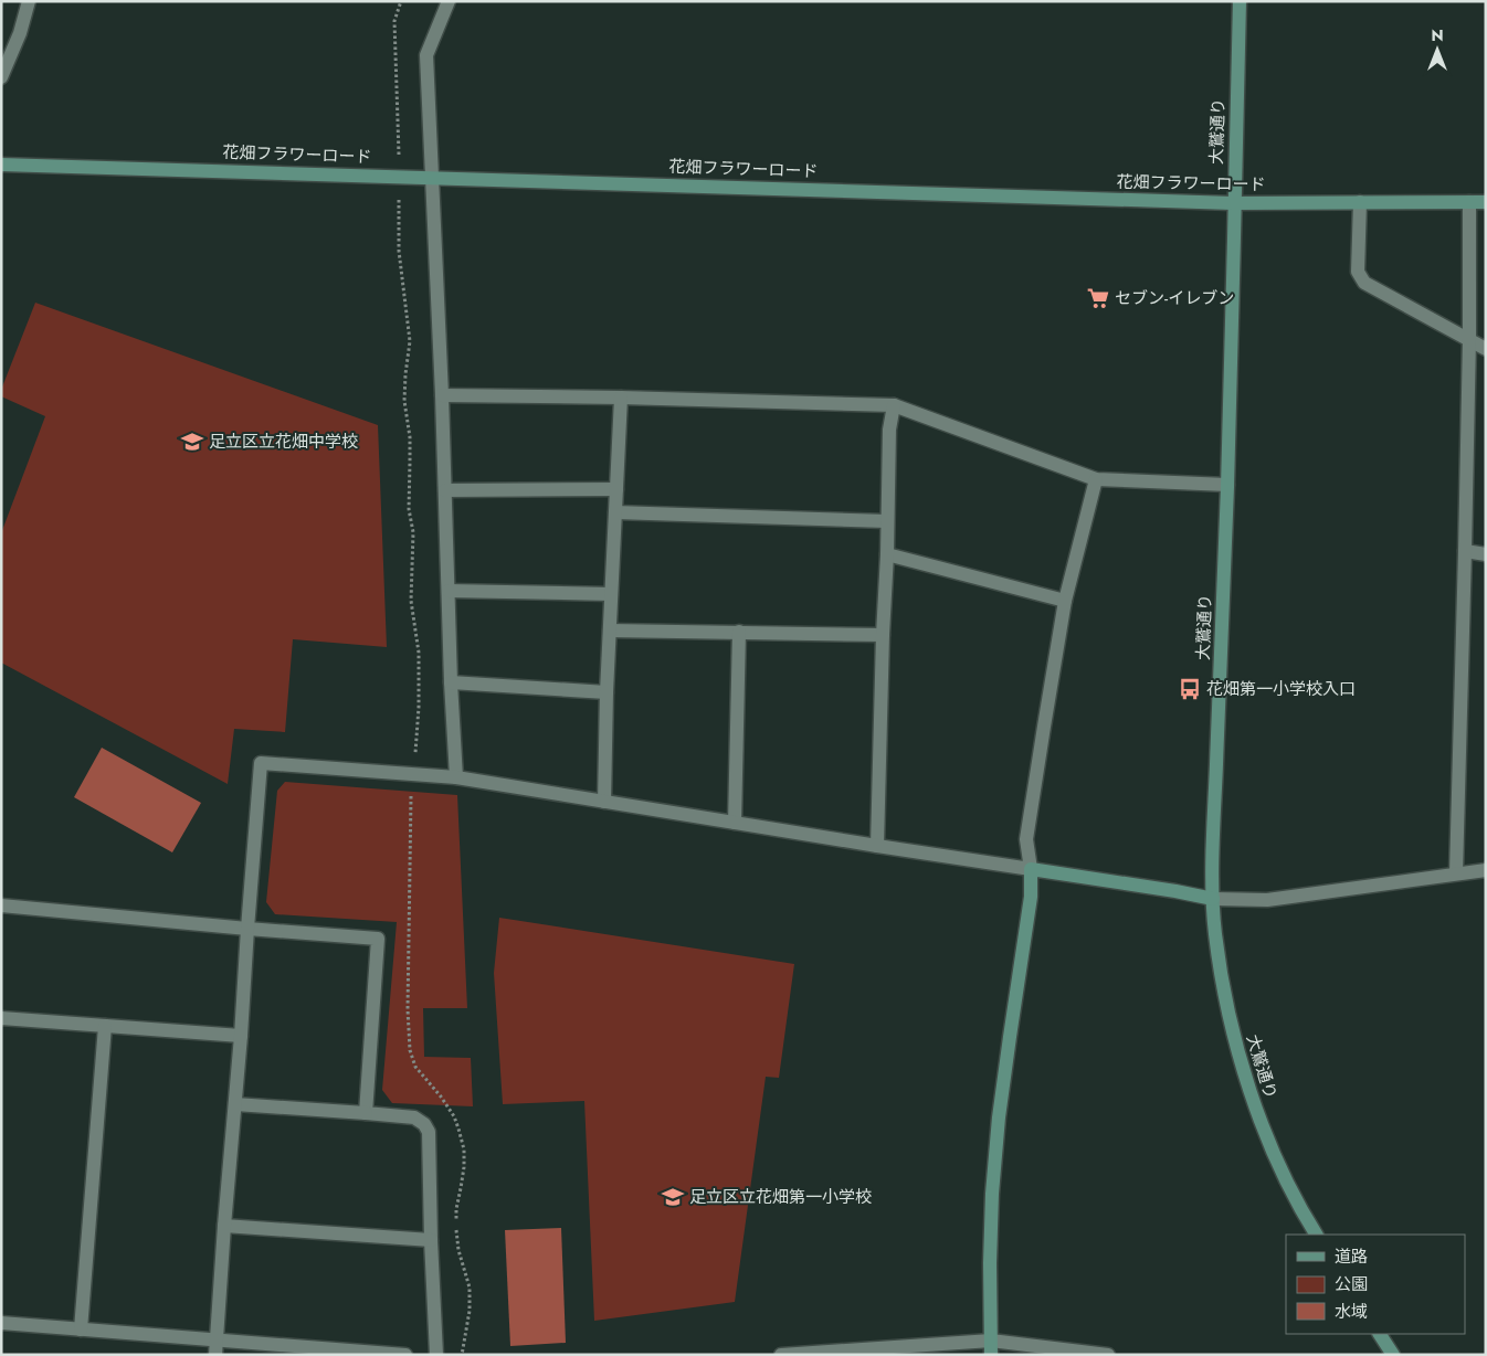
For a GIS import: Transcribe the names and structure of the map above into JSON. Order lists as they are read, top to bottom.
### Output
{
  "streets": {
    "street": ["大鷲通り", "花畑フラワーロード"]
  },
  "crossings": [
    ["大鷲通り", "花畑フラワーロード"]
  ],
  "places": {
    "supermarket": ["セブン-イレブン"],
    "school or university": ["足立区立花畑中学校", "足立区立花畑第一小学校"],
    "bus stop": ["花畑第一小学校入口"]
  },
  "legend": ["道路", "公園", "水域"],
  "north": "top"
}
